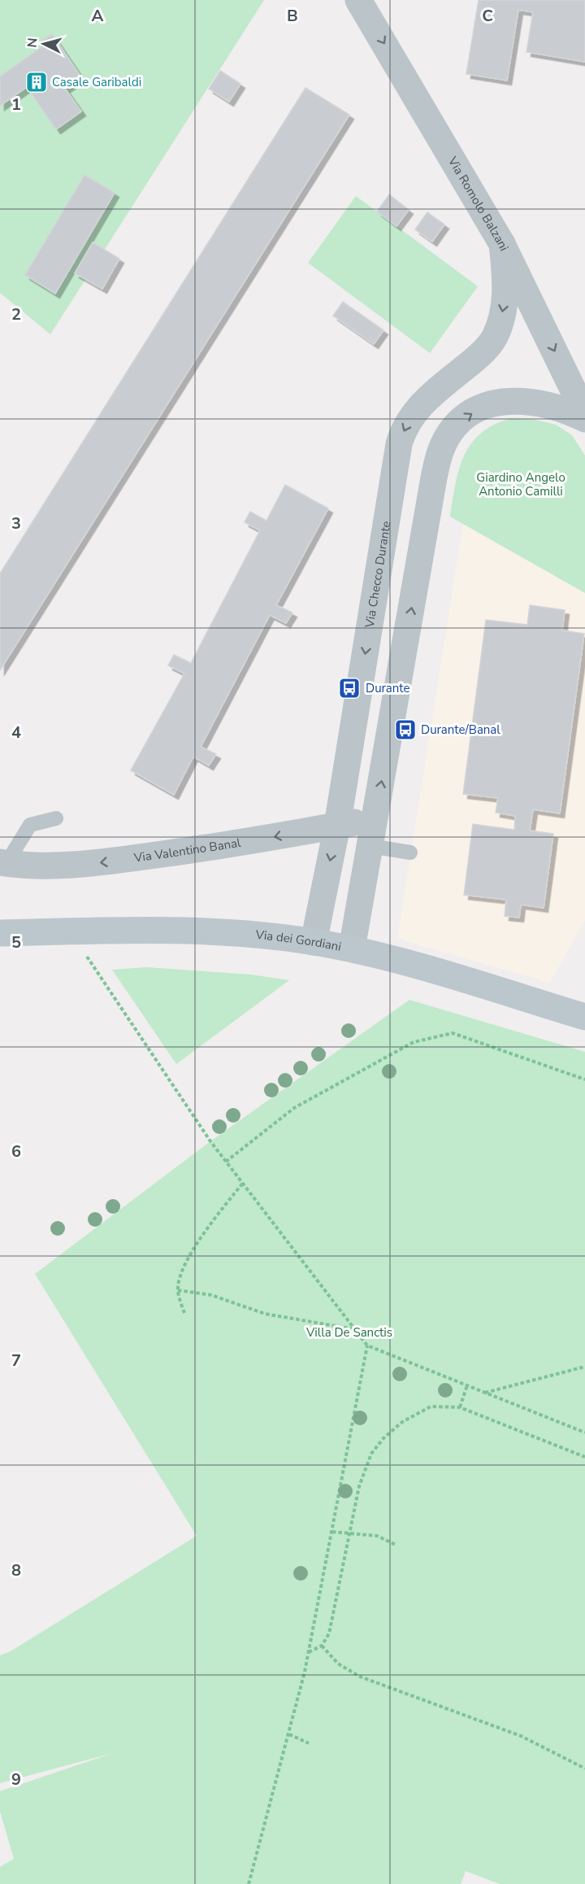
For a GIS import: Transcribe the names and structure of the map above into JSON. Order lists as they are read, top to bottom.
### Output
{
  "streets": {
    "street": [
      "Via Romolo Balzani",
      "Via Checco Durante",
      "Via Valentino Banal",
      "Via dei Gordiani"
    ]
  },
  "crossings": [
    ["Via Romolo Balzani", "Via Checco Durante"],
    ["Via Checco Durante", "Via Valentino Banal"],
    ["Via Checco Durante", "Via dei Gordiani"]
  ],
  "one_way": ["Via Romolo Balzani", "Via Checco Durante", "Via Valentino Banal"],
  "parks": ["Giardino Angelo Antonio Camilli", "Villa De Sanctis"],
  "places": {
    "building": ["Casale Garibaldi"],
    "bus stop": ["Durante", "Durante/Banal"]
  },
  "north": "left",
  "grid": {
    "columns": ["A", "B", "C"],
    "rows": [
      "1",
      "2",
      "3",
      "4",
      "5",
      "6",
      "7",
      "8",
      "9"
    ]
  }
}
